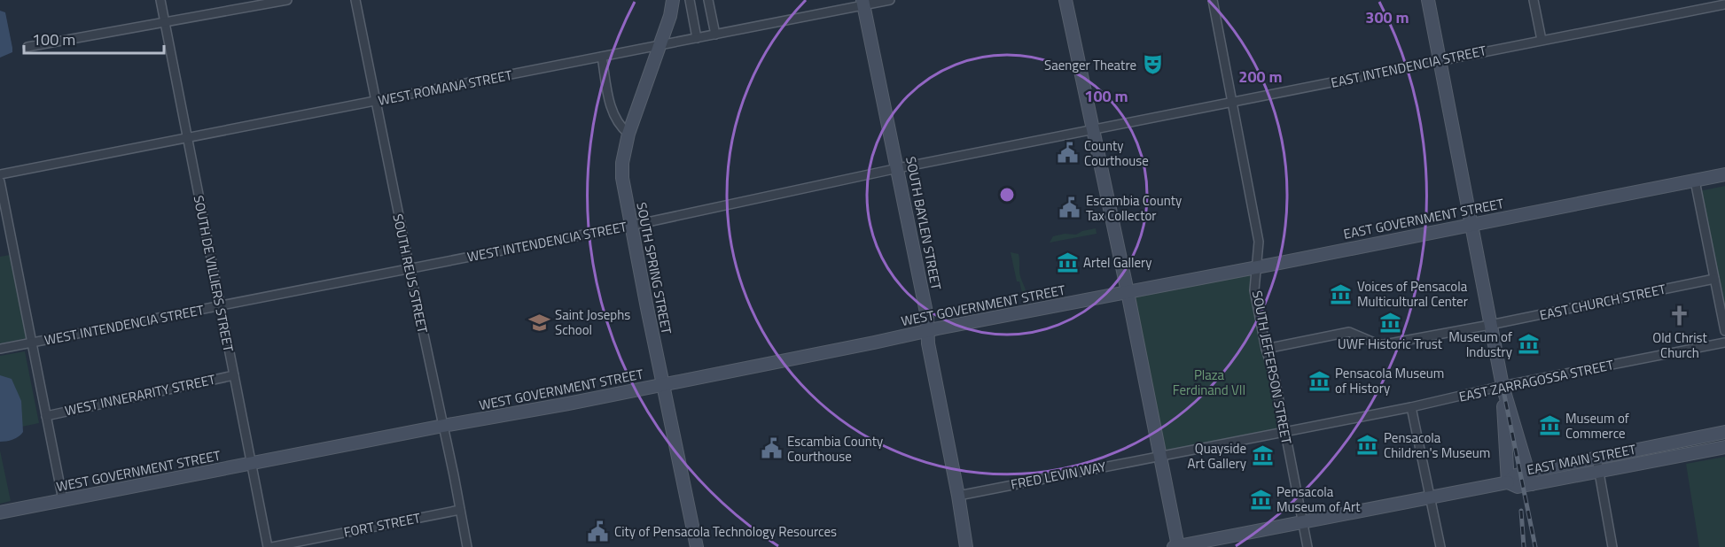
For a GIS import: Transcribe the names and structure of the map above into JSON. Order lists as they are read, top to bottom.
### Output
{
  "streets": {
    "street": [
      "EAST INTENDENCIA STREET",
      "WEST ROMANA STREET",
      "EAST GOVERNMENT STREET",
      "SOUTH BAYLEN STREET",
      "WEST INTENDENCIA STREET",
      "SOUTH SPRING STREET",
      "SOUTH DE VILLIERS STREET",
      "SOUTH REUS STREET",
      "EAST CHURCH STREET",
      "WEST GOVERNMENT STREET",
      "SOUTH JEFFERSON STREET",
      "EAST ZARRAGOSSA STREET",
      "WEST INNERARITY STREET",
      "EAST MAIN STREET",
      "FRED LEVIN WAY",
      "FORT STREET"
    ]
  },
  "crossings": [
    ["EAST INTENDENCIA STREET", "WEST INTENDENCIA STREET"],
    ["EAST INTENDENCIA STREET", "SOUTH JEFFERSON STREET"],
    ["WEST ROMANA STREET", "SOUTH BAYLEN STREET"],
    ["WEST ROMANA STREET", "SOUTH SPRING STREET"],
    ["WEST ROMANA STREET", "SOUTH DE VILLIERS STREET"],
    ["WEST ROMANA STREET", "SOUTH REUS STREET"],
    ["EAST GOVERNMENT STREET", "WEST GOVERNMENT STREET"],
    ["EAST GOVERNMENT STREET", "SOUTH JEFFERSON STREET"],
    ["SOUTH BAYLEN STREET", "WEST INTENDENCIA STREET"],
    ["SOUTH BAYLEN STREET", "WEST GOVERNMENT STREET"],
    ["SOUTH BAYLEN STREET", "FRED LEVIN WAY"],
    ["WEST INTENDENCIA STREET", "SOUTH SPRING STREET"],
    ["WEST INTENDENCIA STREET", "SOUTH DE VILLIERS STREET"],
    ["WEST INTENDENCIA STREET", "SOUTH REUS STREET"],
    ["SOUTH SPRING STREET", "WEST GOVERNMENT STREET"],
    ["SOUTH DE VILLIERS STREET", "WEST GOVERNMENT STREET"],
    ["SOUTH DE VILLIERS STREET", "WEST INNERARITY STREET"],
    ["SOUTH REUS STREET", "WEST GOVERNMENT STREET"],
    ["SOUTH REUS STREET", "FORT STREET"],
    ["EAST CHURCH STREET", "SOUTH JEFFERSON STREET"],
    ["SOUTH JEFFERSON STREET", "EAST ZARRAGOSSA STREET"],
    ["SOUTH JEFFERSON STREET", "EAST MAIN STREET"],
    ["EAST ZARRAGOSSA STREET", "FRED LEVIN WAY"]
  ],
  "parks": ["Plaza Ferdinand VII"],
  "places": {
    "theatre": ["Saenger Theatre"],
    "public building": [
      "County Courthouse",
      "Escambia County Tax Collector",
      "Escambia County Courthouse",
      "City of Pensacola Technology Resources"
    ],
    "museum": [
      "Artel Gallery",
      "Voices of Pensacola Multicultural Center",
      "UWF Historic Trust",
      "Museum of Industry",
      "Pensacola Museum of History",
      "Museum of Commerce",
      "Pensacola Children's Museum",
      "Quayside Art Gallery",
      "Pensacola Museum of Art"
    ],
    "church": ["Old Christ Church"],
    "school or university": ["Saint Josephs School"]
  },
  "scale_bar": "100 m",
  "rings": ["300 m", "200 m", "100 m"]
}
